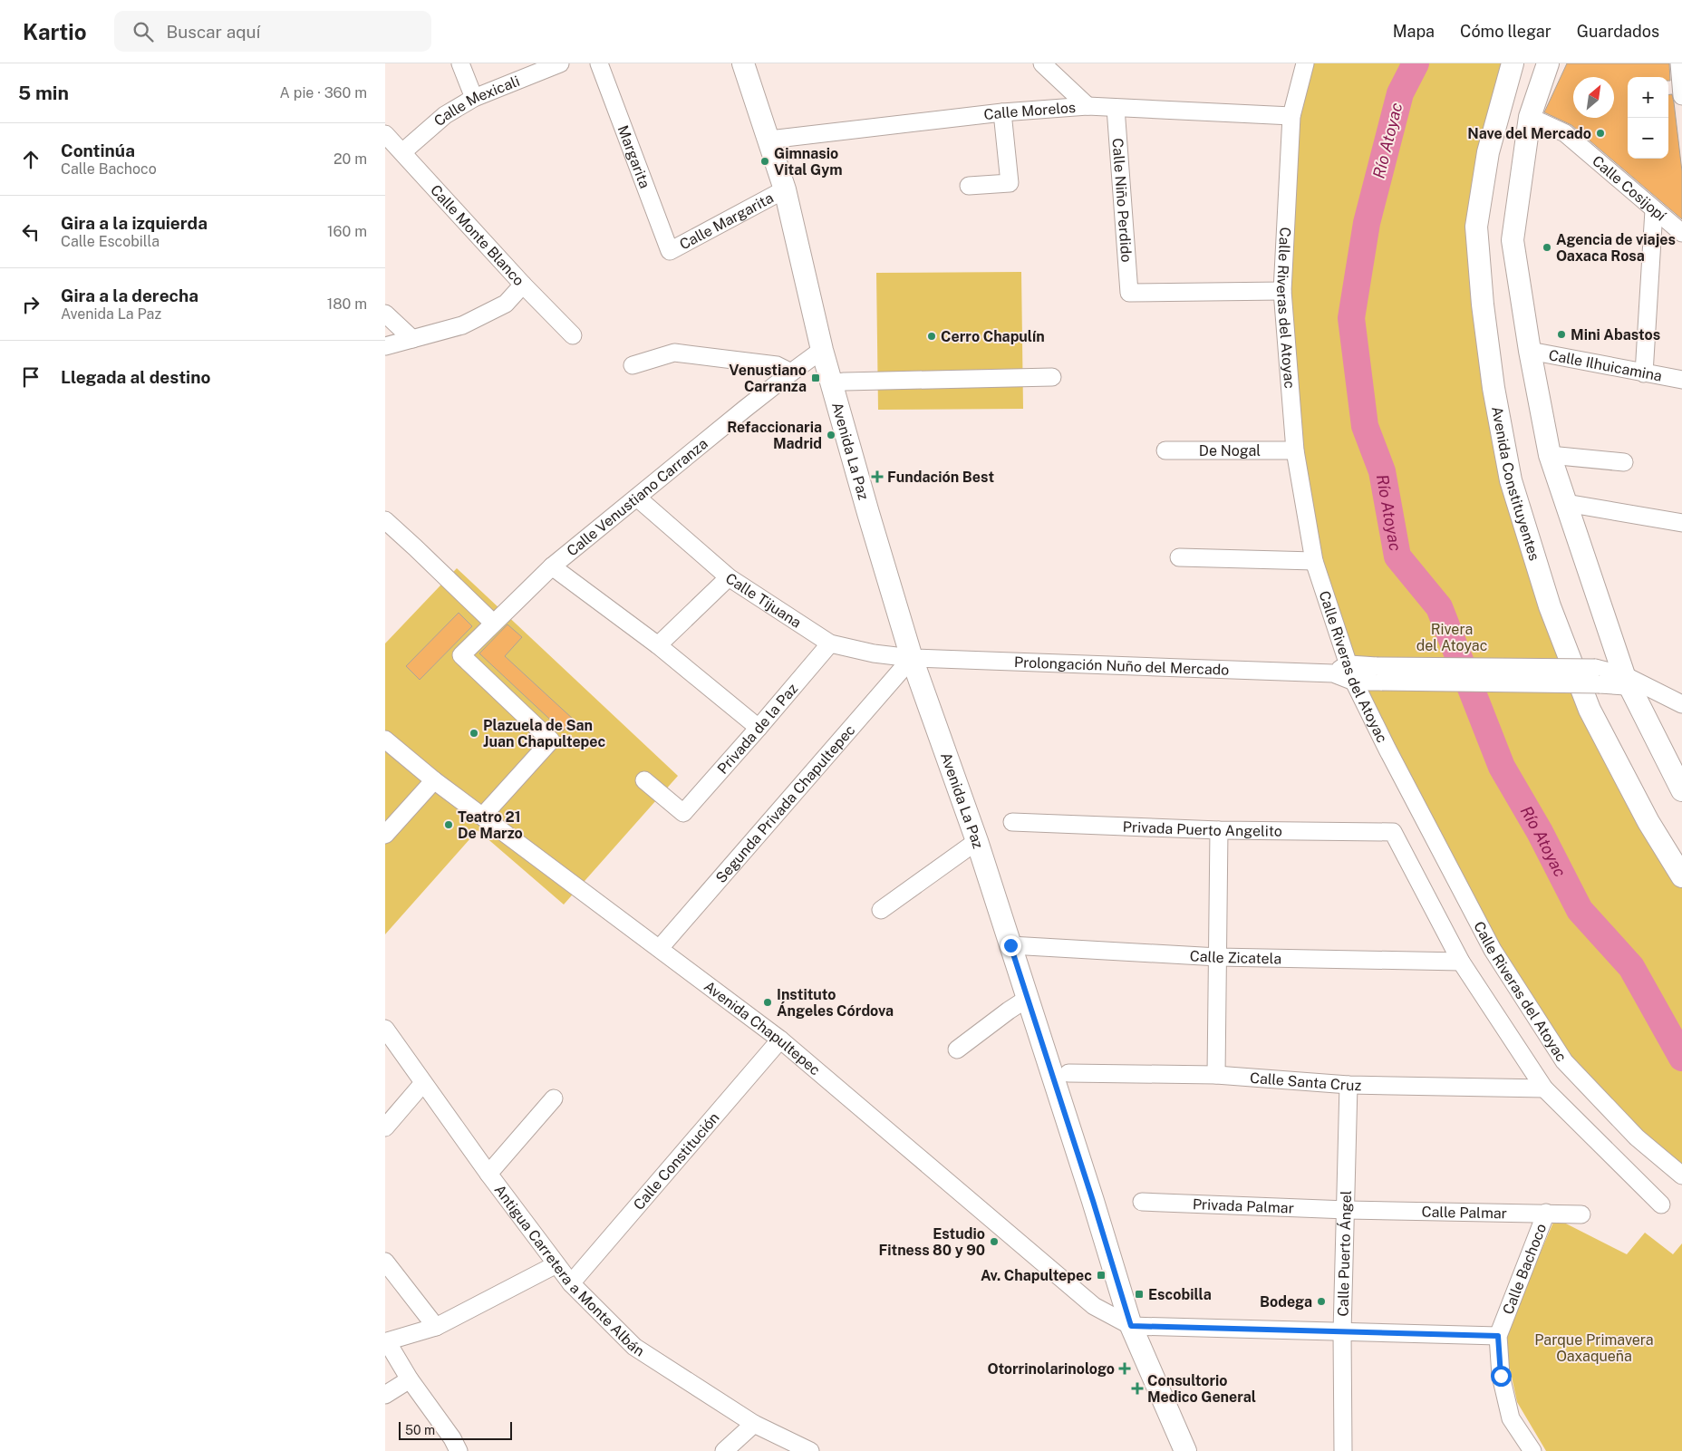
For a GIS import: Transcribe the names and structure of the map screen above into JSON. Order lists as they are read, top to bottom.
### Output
{
  "streets": {
    "main road": ["Avenida La Paz", "Avenida Constituyentes"],
    "street": [
      "Calle Mexicali",
      "Calle Morelos",
      "Margarita",
      "Calle Cosijopí",
      "Calle Niño Perdido",
      "Calle Margarita",
      "Calle Monte Blanco",
      "Calle Riveras del Atoyac",
      "Calle Ilhuicamina",
      "De Nogal",
      "Calle Venustiano Carranza",
      "Calle Tijuana",
      "Prolongación Nuño del Mercado",
      "Privada de la Paz",
      "Segunda Privada Chapultepec",
      "Privada Puerto Angelito",
      "Calle Zicatela",
      "Avenida Chapultepec",
      "Calle Santa Cruz",
      "Calle Constitución",
      "Privada Palmar",
      "Calle Palmar",
      "Calle Puerto Ángel",
      "Calle Bachoco",
      "Antigua Carretera a Monte Albán"
    ]
  },
  "crossings": [
    ["Calle Mexicali", "Calle Monte Blanco"],
    ["Calle Morelos", "Calle Niño Perdido"],
    ["Calle Morelos", "Calle Riveras del Atoyac"],
    ["Calle Morelos", "Avenida La Paz"],
    ["Margarita", "Calle Margarita"],
    ["Calle Niño Perdido", "Calle Riveras del Atoyac"],
    ["Calle Margarita", "Avenida La Paz"],
    ["Calle Riveras del Atoyac", "De Nogal"],
    ["Calle Riveras del Atoyac", "Prolongación Nuño del Mercado"],
    ["Avenida La Paz", "Calle Venustiano Carranza"],
    ["Avenida La Paz", "Calle Tijuana"],
    ["Avenida La Paz", "Prolongación Nuño del Mercado"],
    ["Avenida La Paz", "Segunda Privada Chapultepec"],
    ["Avenida La Paz", "Calle Zicatela"],
    ["Avenida La Paz", "Avenida Chapultepec"],
    ["Calle Venustiano Carranza", "Calle Tijuana"],
    ["Calle Venustiano Carranza", "Avenida Chapultepec"],
    ["Calle Tijuana", "Prolongación Nuño del Mercado"],
    ["Calle Tijuana", "Privada de la Paz"],
    ["Calle Tijuana", "Segunda Privada Chapultepec"],
    ["Prolongación Nuño del Mercado", "Segunda Privada Chapultepec"],
    ["Segunda Privada Chapultepec", "Avenida Chapultepec"],
    ["Privada Puerto Angelito", "Calle Zicatela"],
    ["Avenida Chapultepec", "Calle Constitución"],
    ["Calle Santa Cruz", "Calle Puerto Ángel"],
    ["Calle Constitución", "Antigua Carretera a Monte Albán"],
    ["Privada Palmar", "Calle Palmar"],
    ["Privada Palmar", "Calle Puerto Ángel"],
    ["Calle Palmar", "Calle Puerto Ángel"],
    ["Calle Palmar", "Calle Bachoco"]
  ],
  "water": ["Río Atoyac"],
  "parks": ["Rivera del Atoyac", "Parque Primavera Oaxaqueña"],
  "places": {
    "other": [
      "Nave del Mercado",
      "Gimnasio Vital Gym",
      "Agencia de viajes Oaxaca Rosa",
      "Mini Abastos",
      "Cerro Chapulín",
      "Refaccionaria Madrid",
      "Plazuela de San Juan Chapultepec",
      "Teatro 21 De Marzo",
      "Instituto Ángeles Córdova",
      "Estudio Fitness 80 y 90",
      "Bodega"
    ],
    "transit": ["Venustiano Carranza", "Av. Chapultepec", "Escobilla"],
    "health": ["Fundación Best", "Otorrinolarinologo", "Consultorio Medico General"]
  },
  "scale_bar": "50 m",
  "north": "top right",
  "page": {
    "header": "Kartio",
    "search": "Buscar aquí",
    "nav": ["Mapa", "Cómo llegar", "Guardados"],
    "heading": ["5 min", "A pie · 360 m"],
    "map_buttons": ["+", "−"],
    "list": [
      ["Continúa", "Calle Bachoco", "20 m"],
      ["Gira a la izquierda", "Calle Escobilla", "160 m"],
      ["Gira a la derecha", "Avenida La Paz", "180 m"],
      "Llegada al destino"
    ],
    "scale": "50 m"
  }
}
